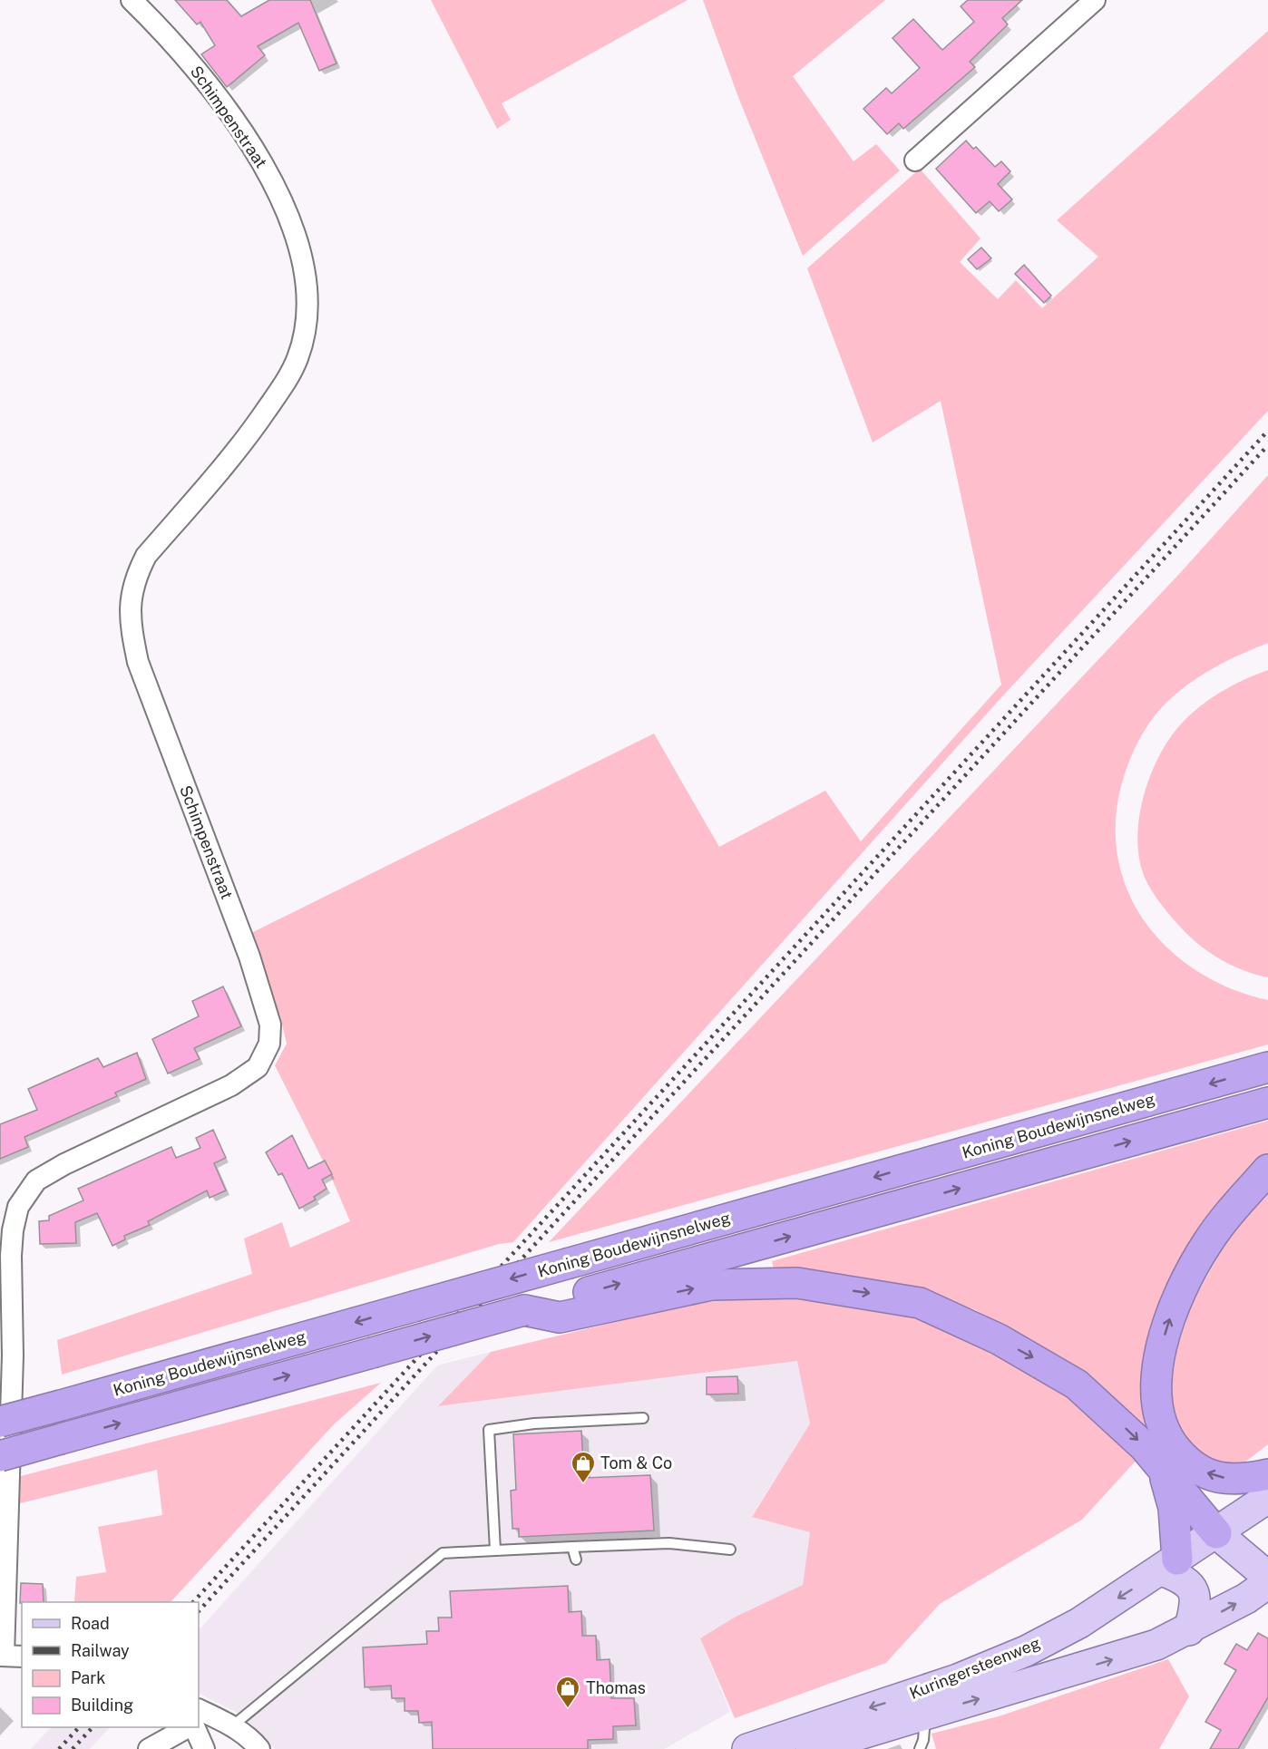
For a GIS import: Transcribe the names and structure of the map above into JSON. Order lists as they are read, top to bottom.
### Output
{
  "streets": {
    "highway": ["Koning Boudewijnsnelweg"],
    "main road": ["Kuringersteenweg"],
    "street": ["Schimpenstraat"]
  },
  "places": {
    "shop": ["Tom & Co", "Thomas"]
  },
  "legend": [
    "Road",
    "Railway",
    "Park",
    "Building"
  ]
}
